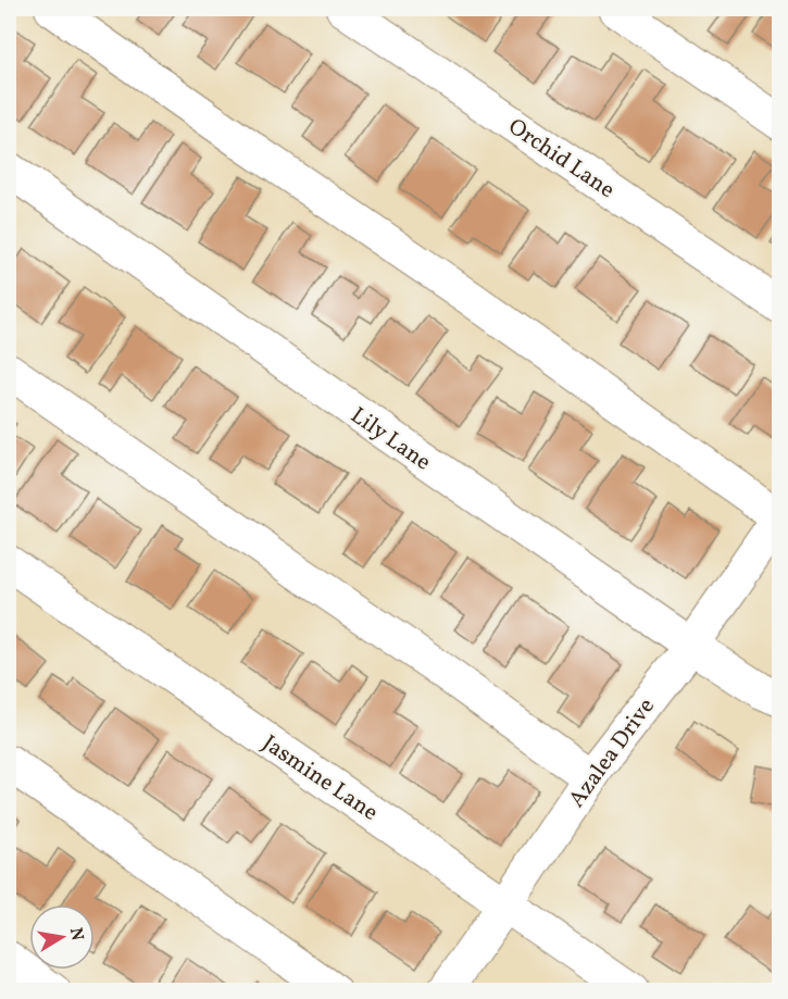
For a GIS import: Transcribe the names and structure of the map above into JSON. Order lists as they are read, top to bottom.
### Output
{
  "streets": {
    "street": [
      "Orchid Lane",
      "Lily Lane",
      "Azalea Drive",
      "Jasmine Lane"
    ]
  },
  "crossings": [
    ["Lily Lane", "Azalea Drive"],
    ["Azalea Drive", "Jasmine Lane"]
  ],
  "north": "right"
}
